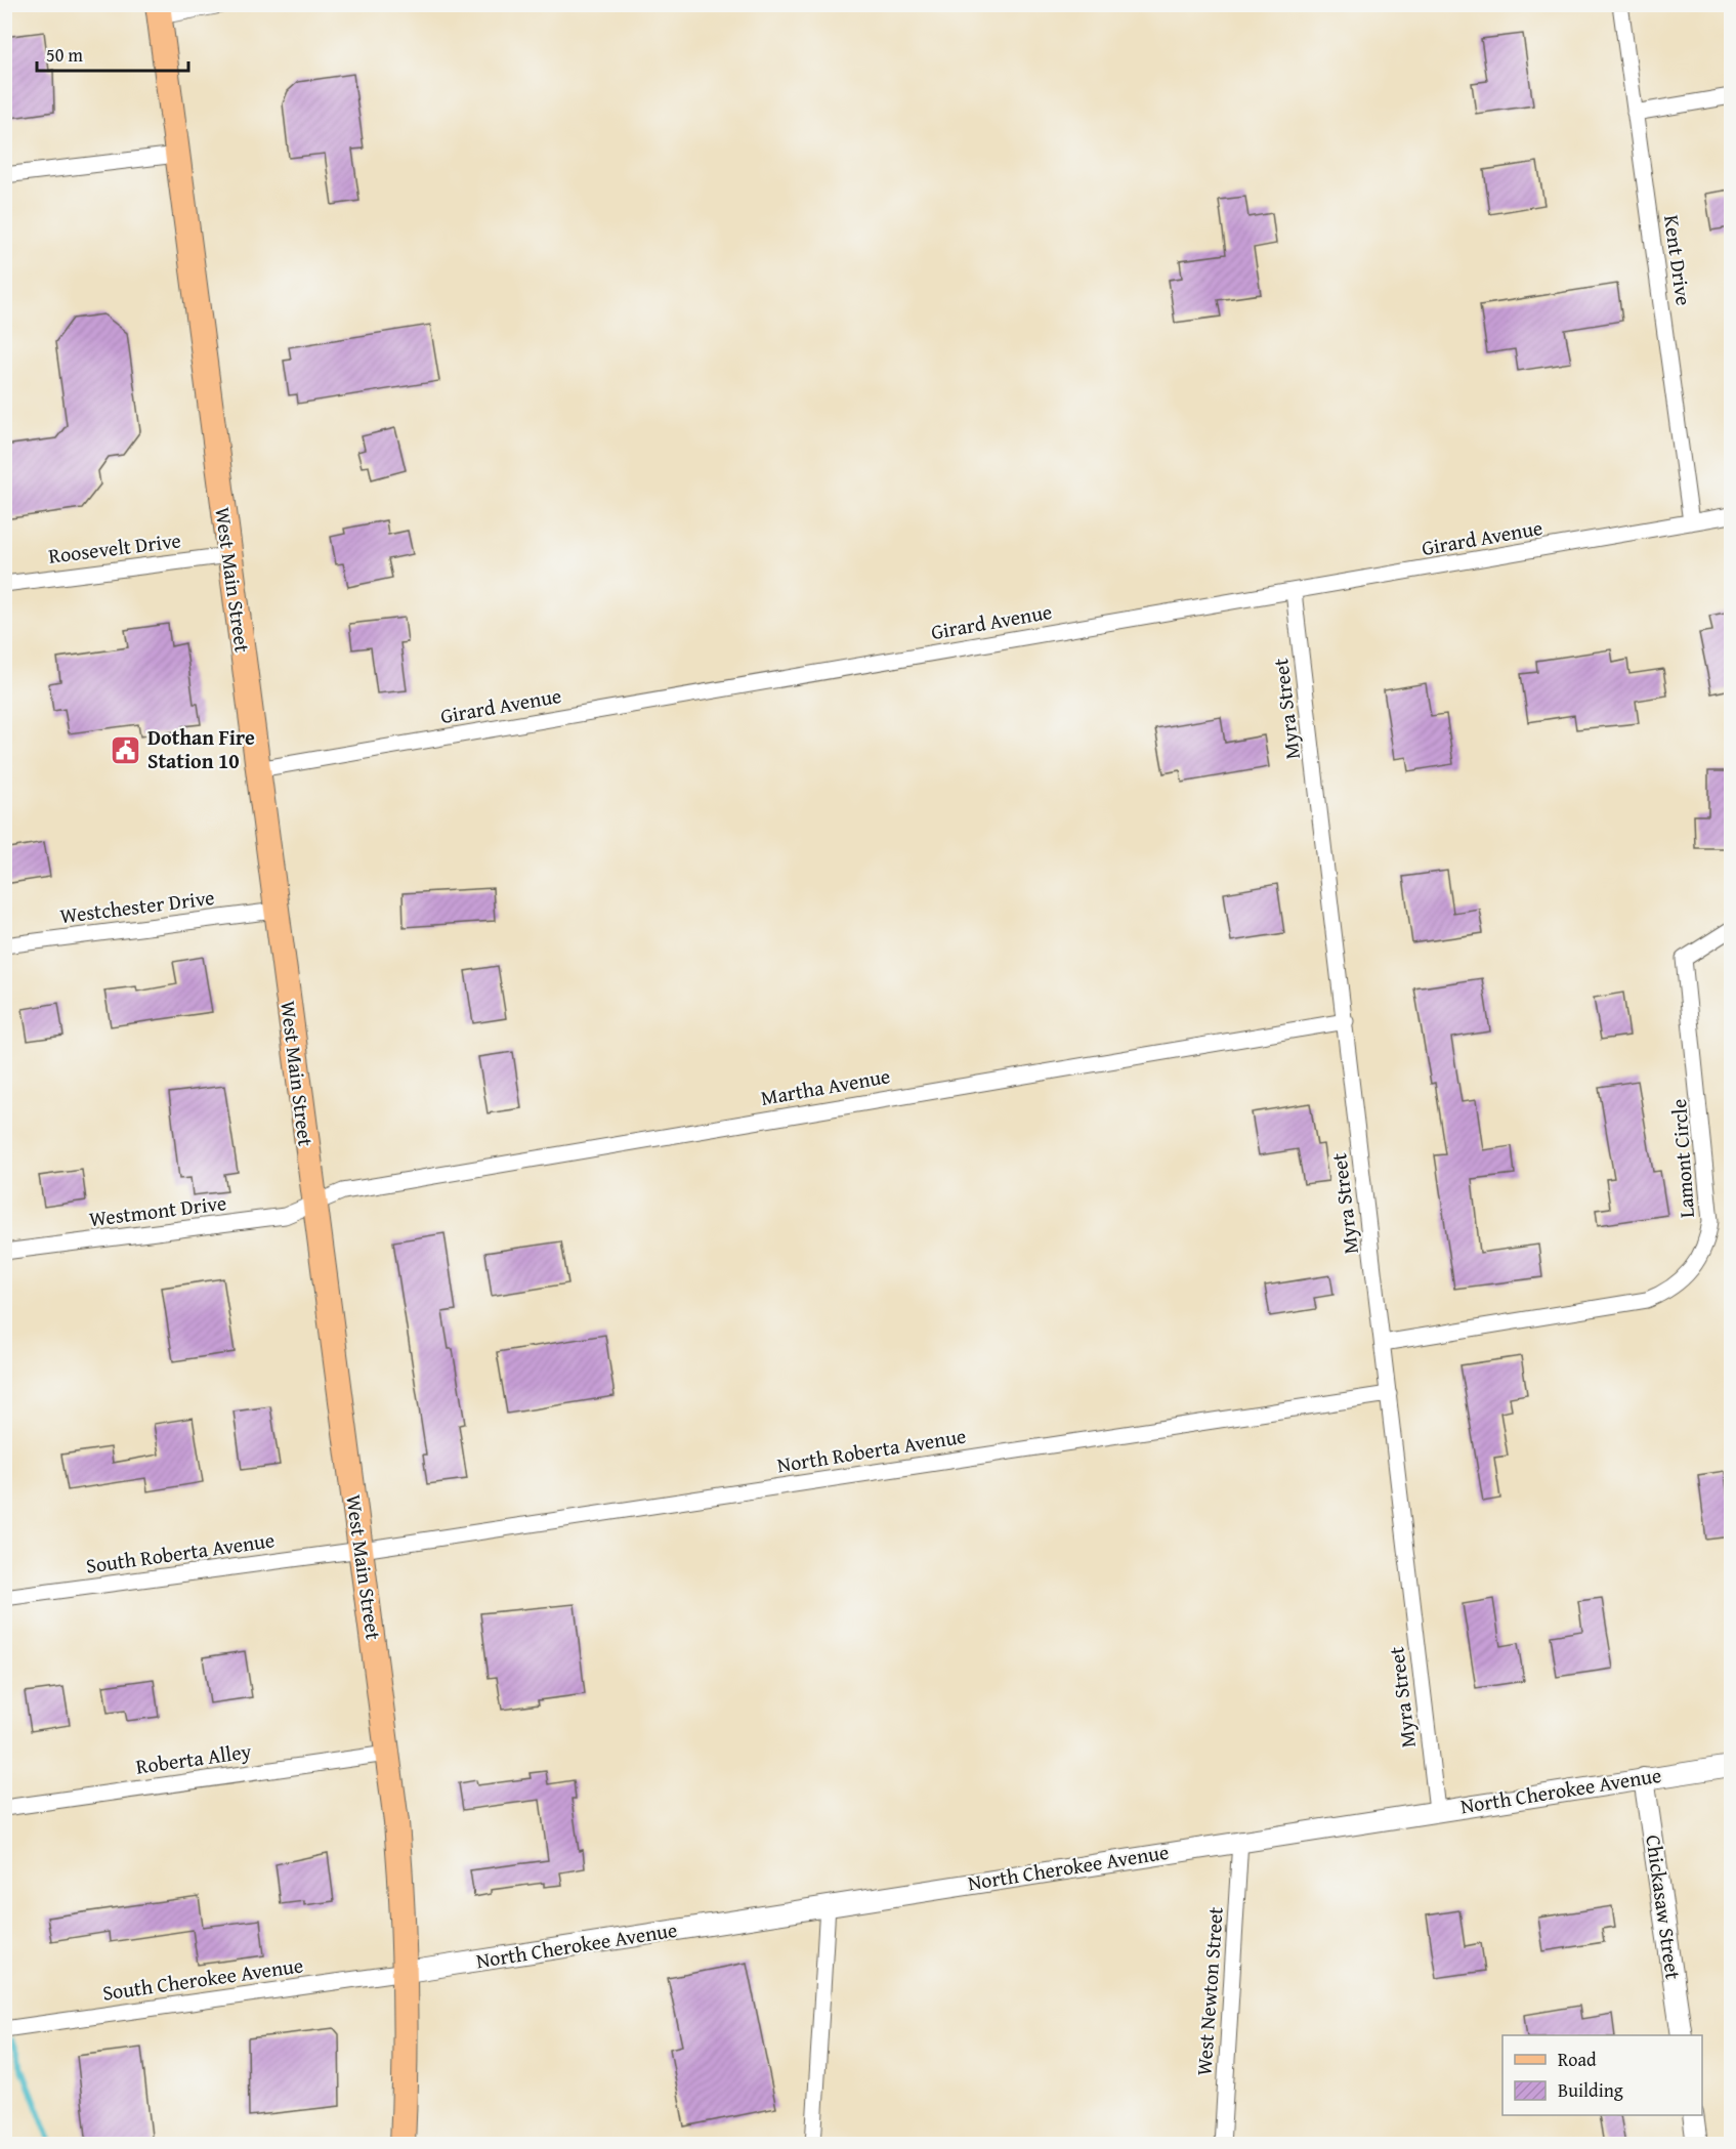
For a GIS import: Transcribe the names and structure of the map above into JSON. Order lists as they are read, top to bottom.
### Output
{
  "streets": {
    "main road": ["West Main Street"],
    "street": [
      "Kent Drive",
      "Girard Avenue",
      "Roosevelt Drive",
      "Myra Street",
      "Westchester Drive",
      "Martha Avenue",
      "Lamont Circle",
      "Westmont Drive",
      "North Roberta Avenue",
      "South Roberta Avenue",
      "Roberta Alley",
      "North Cherokee Avenue",
      "Chickasaw Street",
      "South Cherokee Avenue",
      "West Newton Street"
    ]
  },
  "crossings": [
    ["Kent Drive", "Girard Avenue"],
    ["Girard Avenue", "West Main Street"],
    ["Girard Avenue", "Myra Street"],
    ["Roosevelt Drive", "West Main Street"],
    ["West Main Street", "Westchester Drive"],
    ["West Main Street", "Martha Avenue"],
    ["West Main Street", "Westmont Drive"],
    ["West Main Street", "North Roberta Avenue"],
    ["West Main Street", "South Roberta Avenue"],
    ["West Main Street", "Roberta Alley"],
    ["West Main Street", "North Cherokee Avenue"],
    ["West Main Street", "South Cherokee Avenue"],
    ["Myra Street", "Martha Avenue"],
    ["Myra Street", "Lamont Circle"],
    ["Myra Street", "North Roberta Avenue"],
    ["Myra Street", "North Cherokee Avenue"],
    ["Martha Avenue", "Westmont Drive"],
    ["North Roberta Avenue", "South Roberta Avenue"],
    ["North Cherokee Avenue", "Chickasaw Street"],
    ["North Cherokee Avenue", "South Cherokee Avenue"],
    ["North Cherokee Avenue", "West Newton Street"]
  ],
  "places": {
    "public building": ["Dothan Fire Station 10"]
  },
  "legend": ["Road", "Building"],
  "scale_bar": "50 m"
}
